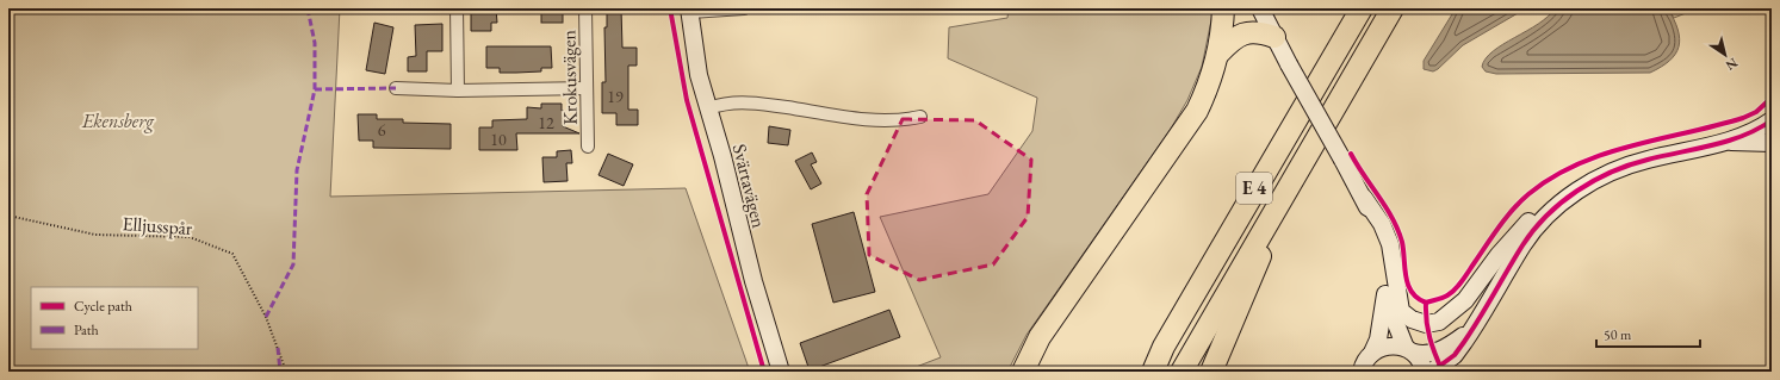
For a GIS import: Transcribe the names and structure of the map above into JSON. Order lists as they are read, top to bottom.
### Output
{
  "streets": {
    "highway": ["E 4"],
    "main road": ["Svärtavägen"],
    "street": ["Krokusvägen"],
    "path": ["Elljusspår"]
  },
  "parks": ["Ekensberg"],
  "house_numbers": [
    "19",
    "12",
    "6",
    "10"
  ],
  "legend": ["Cycle path", "Path"],
  "scale_bar": "50 m",
  "north": "bottom right"
}
